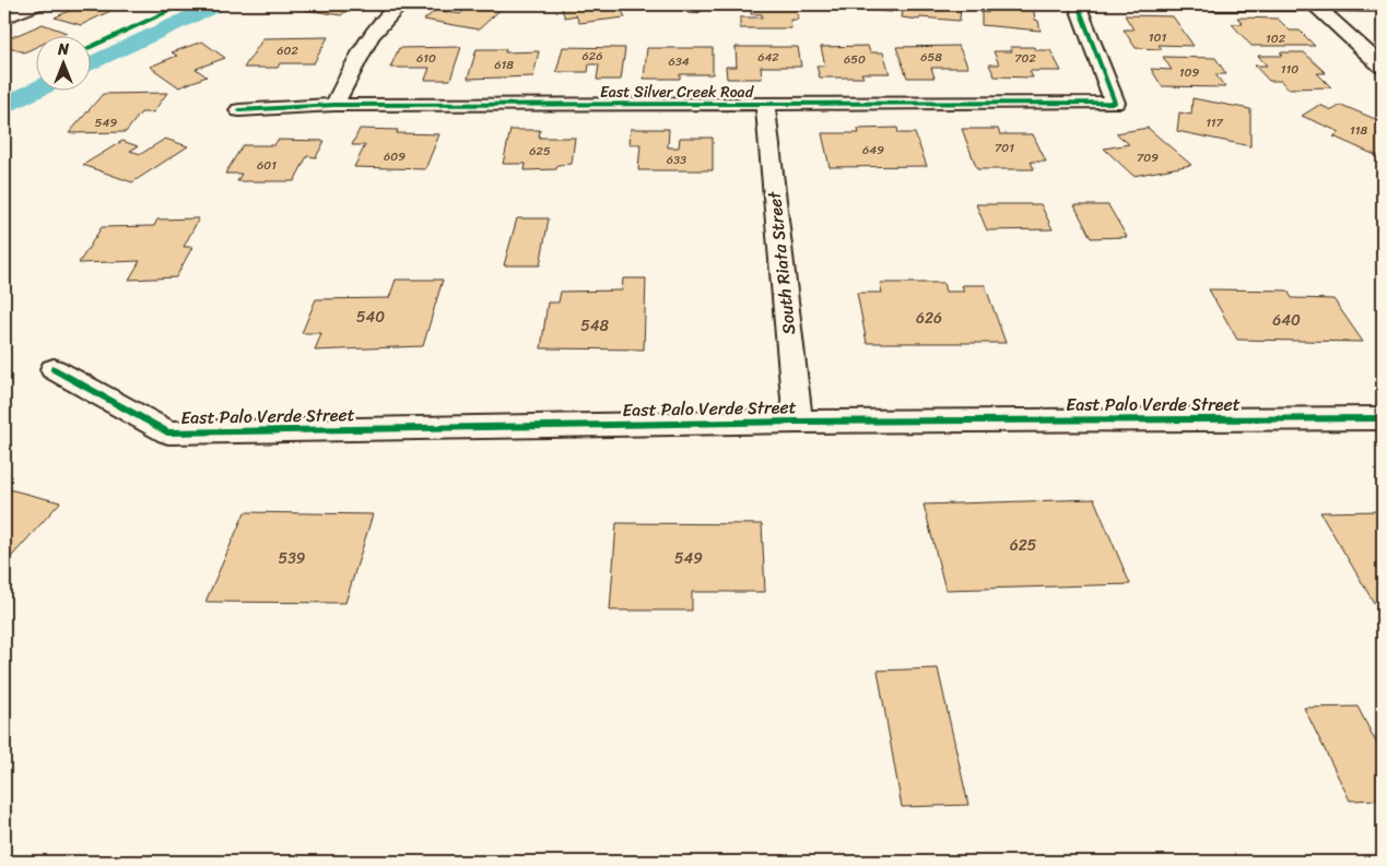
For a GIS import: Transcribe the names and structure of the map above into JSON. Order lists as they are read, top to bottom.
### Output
{
  "streets": {
    "street": ["East Silver Creek Road", "South Riata Street", "East Palo Verde Street"]
  },
  "crossings": [
    ["East Silver Creek Road", "South Riata Street"],
    ["South Riata Street", "East Palo Verde Street"]
  ],
  "house_numbers": [
    "101",
    "102",
    "602",
    "626",
    "642",
    "658",
    "610",
    "702",
    "650",
    "634",
    "618",
    "110",
    "109",
    "549",
    "117",
    "118",
    "701",
    "649",
    "625",
    "609",
    "709",
    "633",
    "601",
    "540",
    "626",
    "640",
    "548",
    "625",
    "539",
    "549"
  ],
  "north": "top"
}
